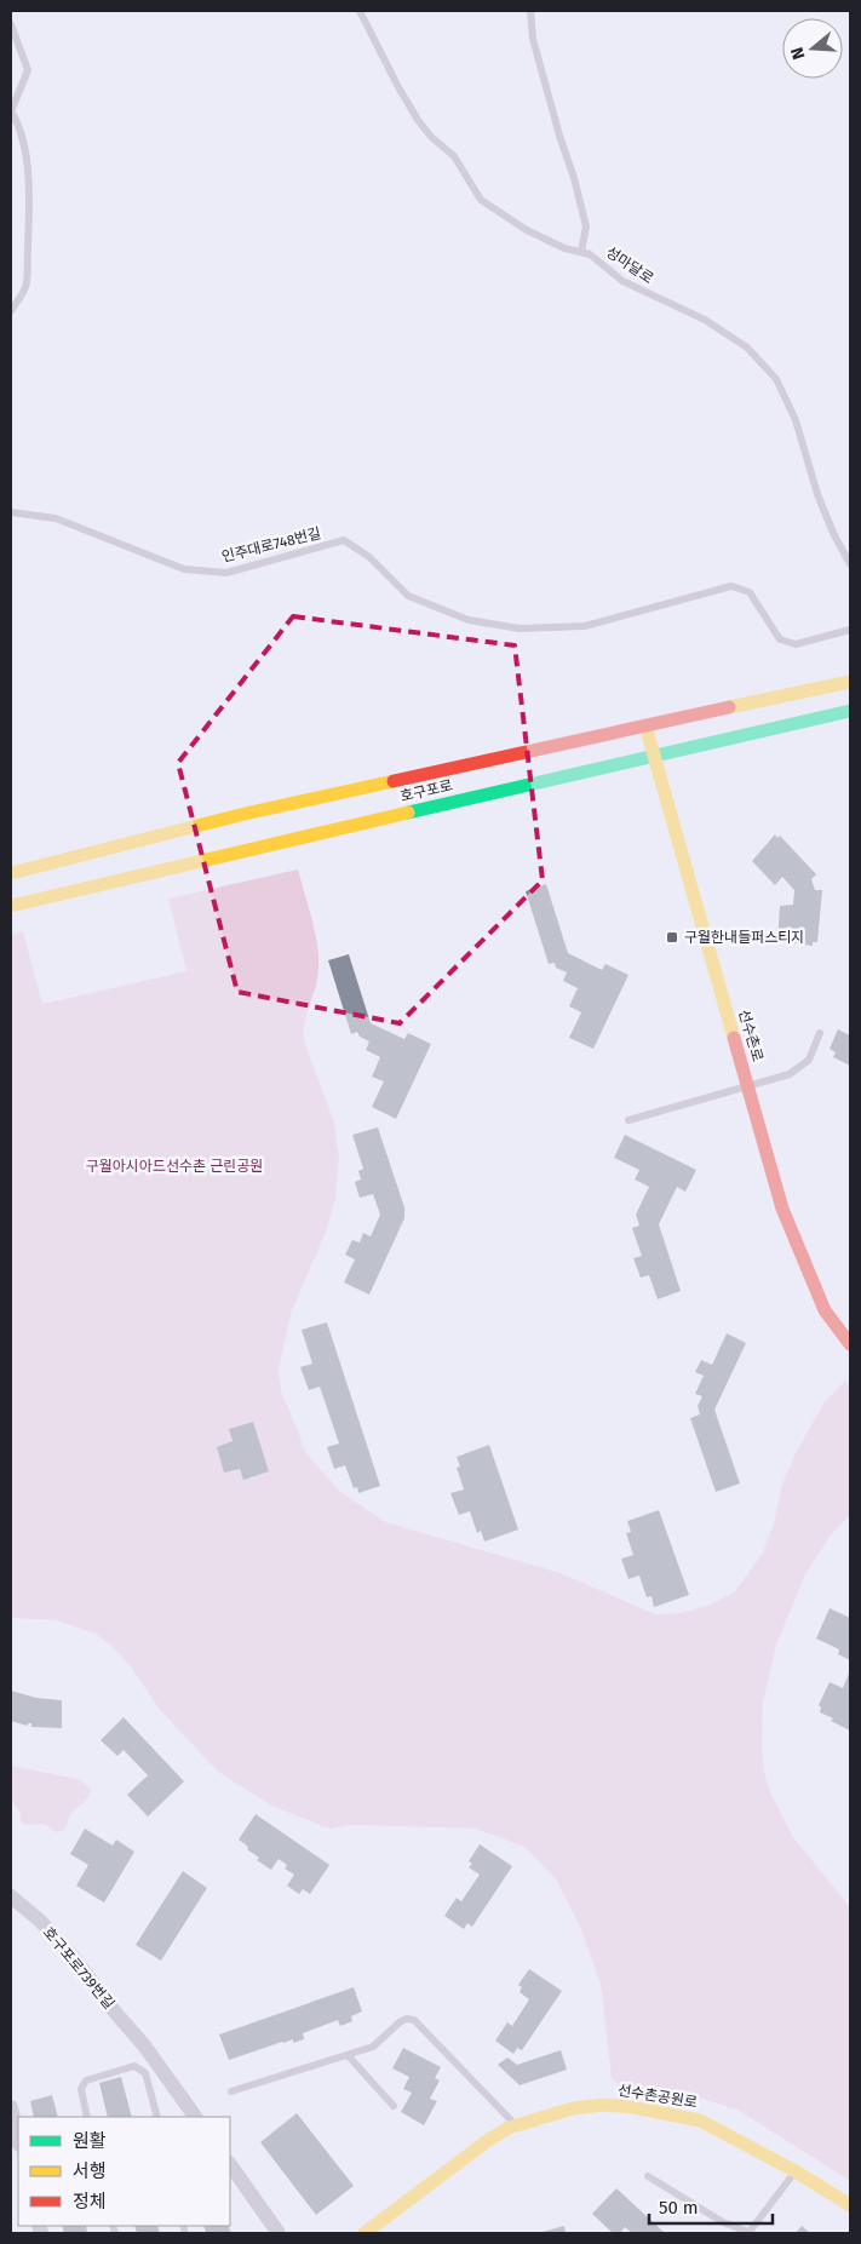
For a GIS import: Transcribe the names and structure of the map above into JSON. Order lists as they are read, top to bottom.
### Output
{
  "streets": {
    "main road": ["호구포로", "선수촌로", "선수촌공원로"],
    "street": ["호구포로739번길"],
    "lane": ["성마달로", "인주대로748번길"]
  },
  "crossings": [
    ["호구포로", "선수촌로"]
  ],
  "parks": ["구월아시아드선수촌 근린공원"],
  "places": {
    "transit": ["구월한내들퍼스티지"]
  },
  "legend": ["원활", "서행", "정체"],
  "scale_bar": "50 m",
  "north": "left"
}
